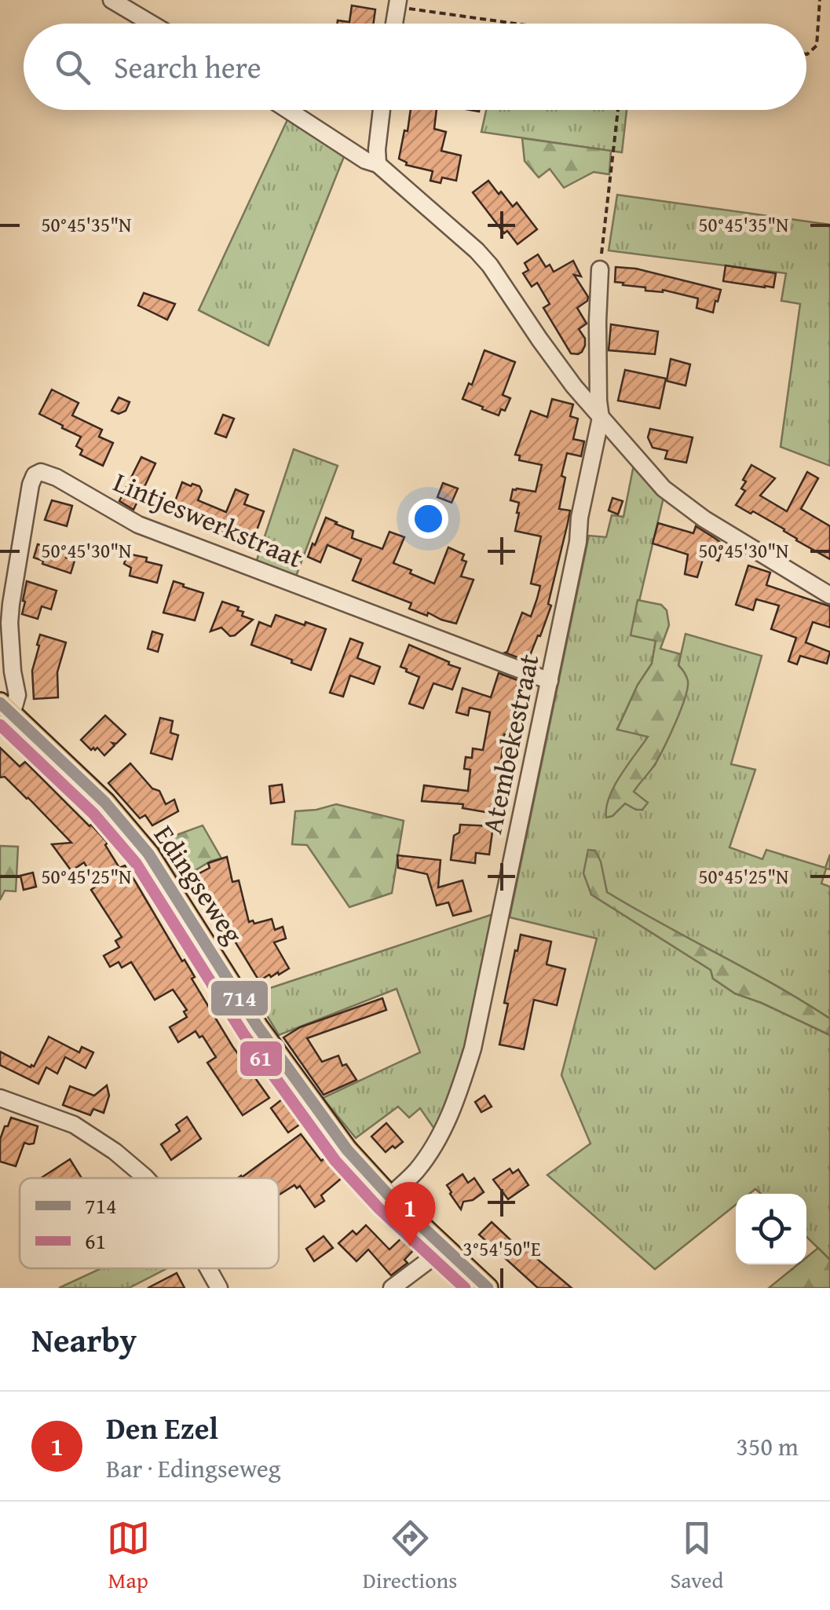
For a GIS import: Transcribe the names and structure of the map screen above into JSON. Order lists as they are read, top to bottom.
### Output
{
  "streets": {
    "main road": ["Edingseweg"],
    "street": ["Lintjeswerkstraat", "Atembekestraat"]
  },
  "crossings": [
    ["Lintjeswerkstraat", "Atembekestraat"],
    ["Lintjeswerkstraat", "Edingseweg"],
    ["Atembekestraat", "Edingseweg"]
  ],
  "lines": ["transit line 714", "transit line 61"],
  "legend": ["714", "61"],
  "page": {
    "search": "Search here",
    "pins": "1",
    "heading": "Nearby",
    "list": [
      {
        "mark": "1",
        "name": "Den Ezel",
        "note": "Bar · Edingseweg",
        "value": "350 m"
      }
    ],
    "nav": ["Map", "Directions", "Saved"]
  },
  "coordinates": [
    "50°45'35\"N",
    "50°45'30\"N",
    "50°45'25\"N",
    "3°54'50\"E"
  ]
}
